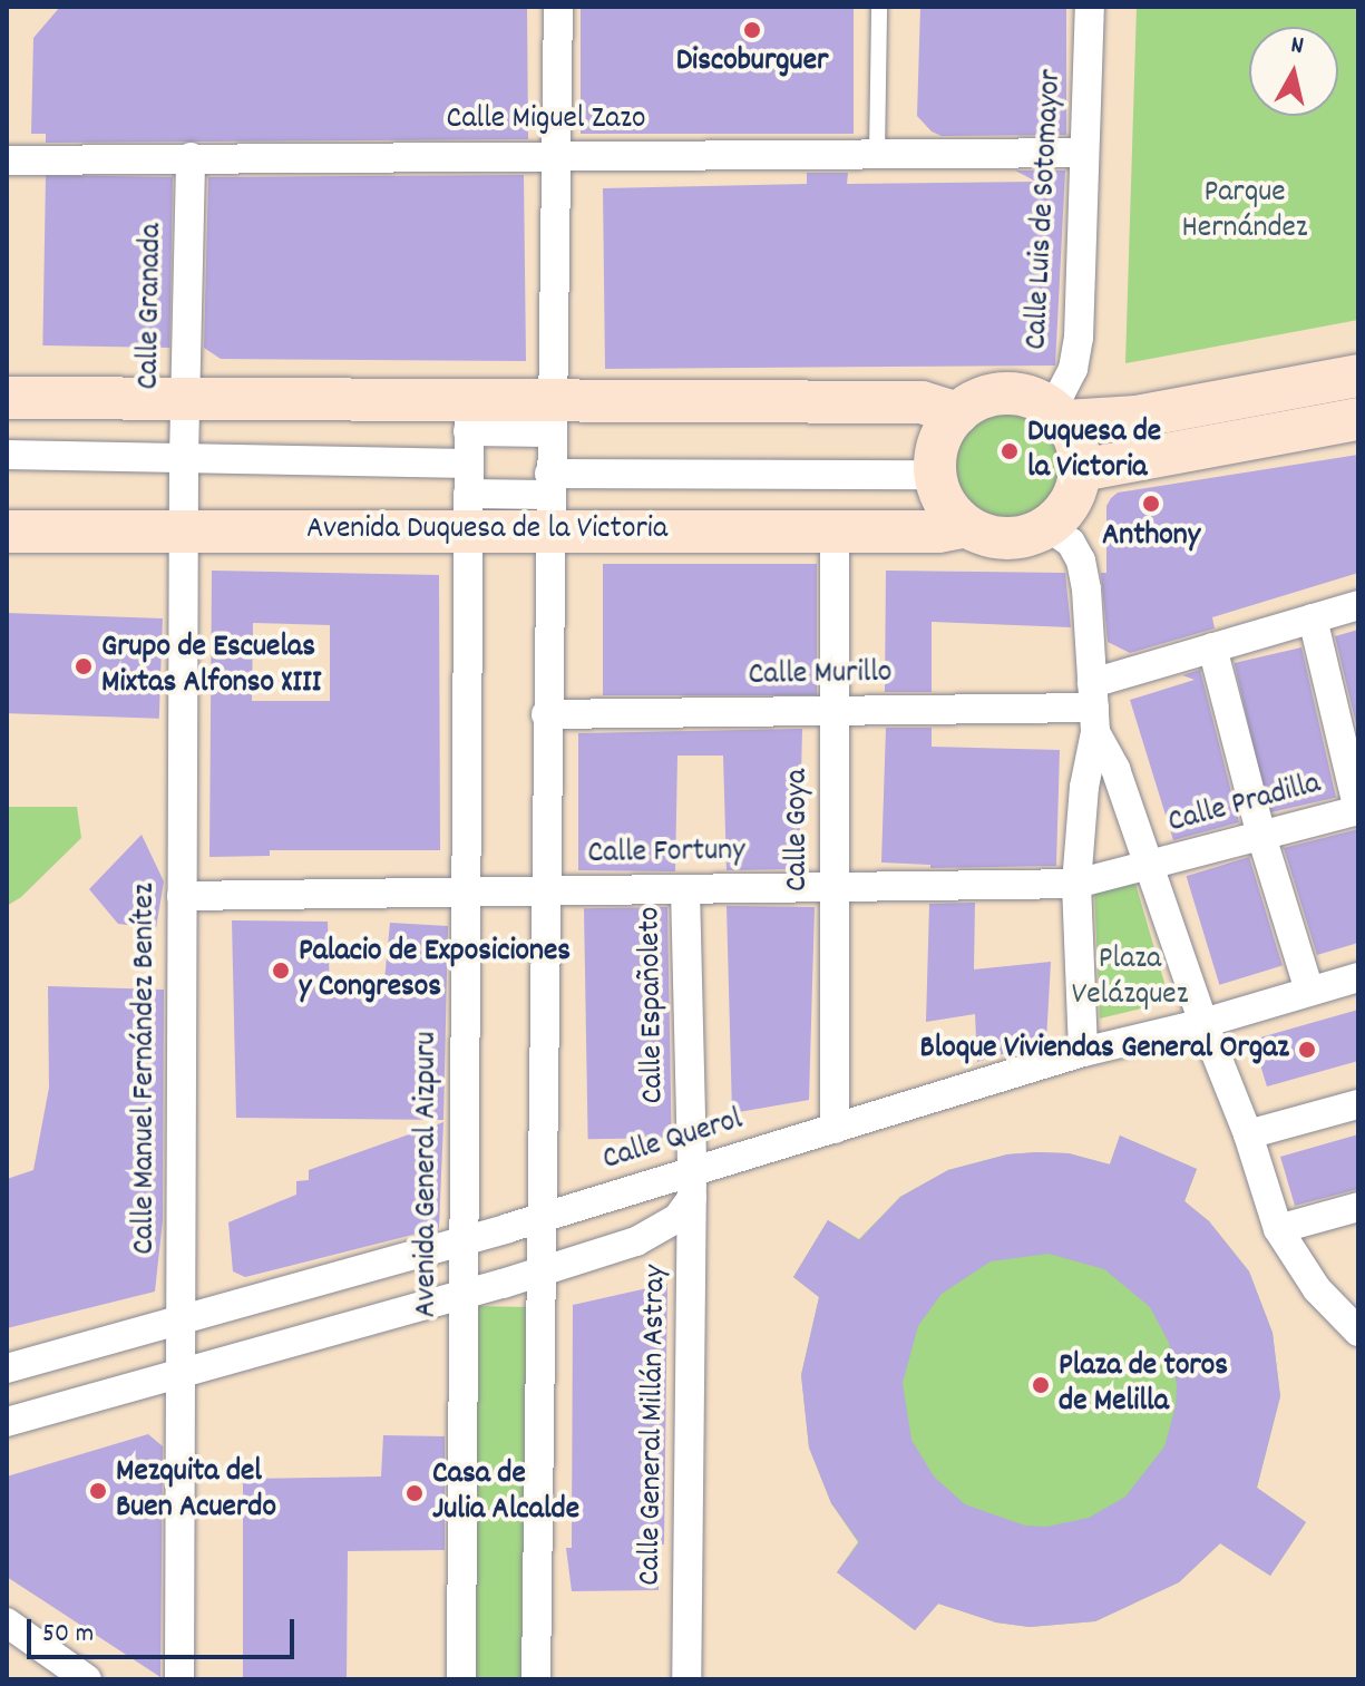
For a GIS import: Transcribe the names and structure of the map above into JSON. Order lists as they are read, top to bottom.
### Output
{
  "streets": {
    "main road": ["Avenida Duquesa de la Victoria"],
    "street": [
      "Calle Miguel Zazo",
      "Calle Luis de Sotomayor",
      "Calle Granada",
      "Calle Murillo",
      "Calle Pradilla",
      "Calle Goya",
      "Calle Fortuny",
      "Calle Españoleto",
      "Calle Manuel Fernández Benítez",
      "Calle Querol",
      "Avenida General Aizpuru",
      "Calle General Millán Astray"
    ]
  },
  "crossings": [
    ["Calle Miguel Zazo", "Calle Luis de Sotomayor"],
    ["Calle Miguel Zazo", "Calle Granada"],
    ["Calle Luis de Sotomayor", "Avenida Duquesa de la Victoria"],
    ["Calle Granada", "Calle Manuel Fernández Benítez"],
    ["Avenida Duquesa de la Victoria", "Calle Goya"],
    ["Avenida Duquesa de la Victoria", "Calle Manuel Fernández Benítez"],
    ["Avenida Duquesa de la Victoria", "Avenida General Aizpuru"],
    ["Calle Murillo", "Calle Goya"],
    ["Calle Pradilla", "Calle Fortuny"],
    ["Calle Goya", "Calle Fortuny"],
    ["Calle Goya", "Calle Querol"],
    ["Calle Fortuny", "Calle Españoleto"],
    ["Calle Fortuny", "Calle Manuel Fernández Benítez"],
    ["Calle Fortuny", "Avenida General Aizpuru"],
    ["Calle Españoleto", "Calle Querol"],
    ["Calle Españoleto", "Calle General Millán Astray"],
    ["Calle Manuel Fernández Benítez", "Calle Querol"],
    ["Calle Querol", "Avenida General Aizpuru"],
    ["Calle Querol", "Calle General Millán Astray"]
  ],
  "parks": ["Parque Hernández", "Plaza Velázquez"],
  "places": [
    "Discoburguer",
    "Duquesa de la Victoria",
    "Anthony",
    "Grupo de Escuelas Mixtas Alfonso XIII",
    "Palacio de Exposiciones y Congresos",
    "Bloque Viviendas General Orgaz",
    "Plaza de toros de Melilla",
    "Mezquita del Buen Acuerdo",
    "Casa de Julia Alcalde"
  ],
  "scale_bar": "50 m",
  "north": "top"
}
